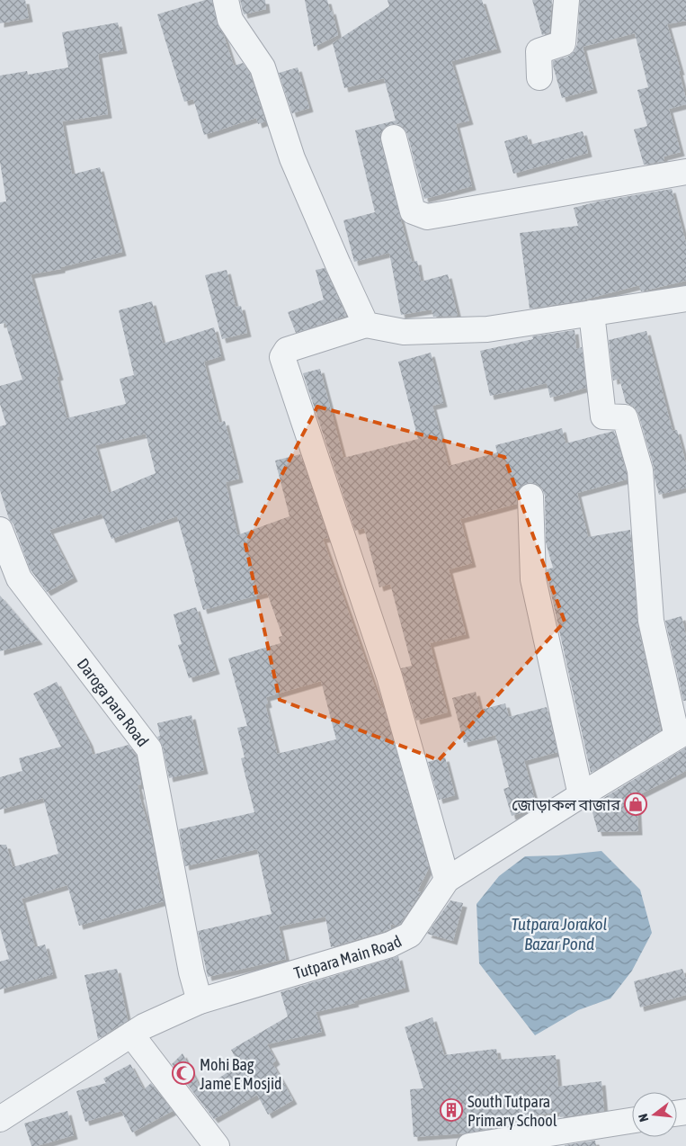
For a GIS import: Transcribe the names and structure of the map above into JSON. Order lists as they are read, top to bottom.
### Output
{
  "streets": {
    "street": ["Daroga para Road", "Tutpara Main Road"]
  },
  "crossings": [
    ["Daroga para Road", "Tutpara Main Road"]
  ],
  "water": ["Tutpara Jorakol Bazar Pond"],
  "places": {
    "shop": ["জোড়াকল বাজার"],
    "mosque": ["Mohi Bag Jame E Mosjid"],
    "building": ["South Tutpara Primary School"]
  },
  "north": "left"
}
